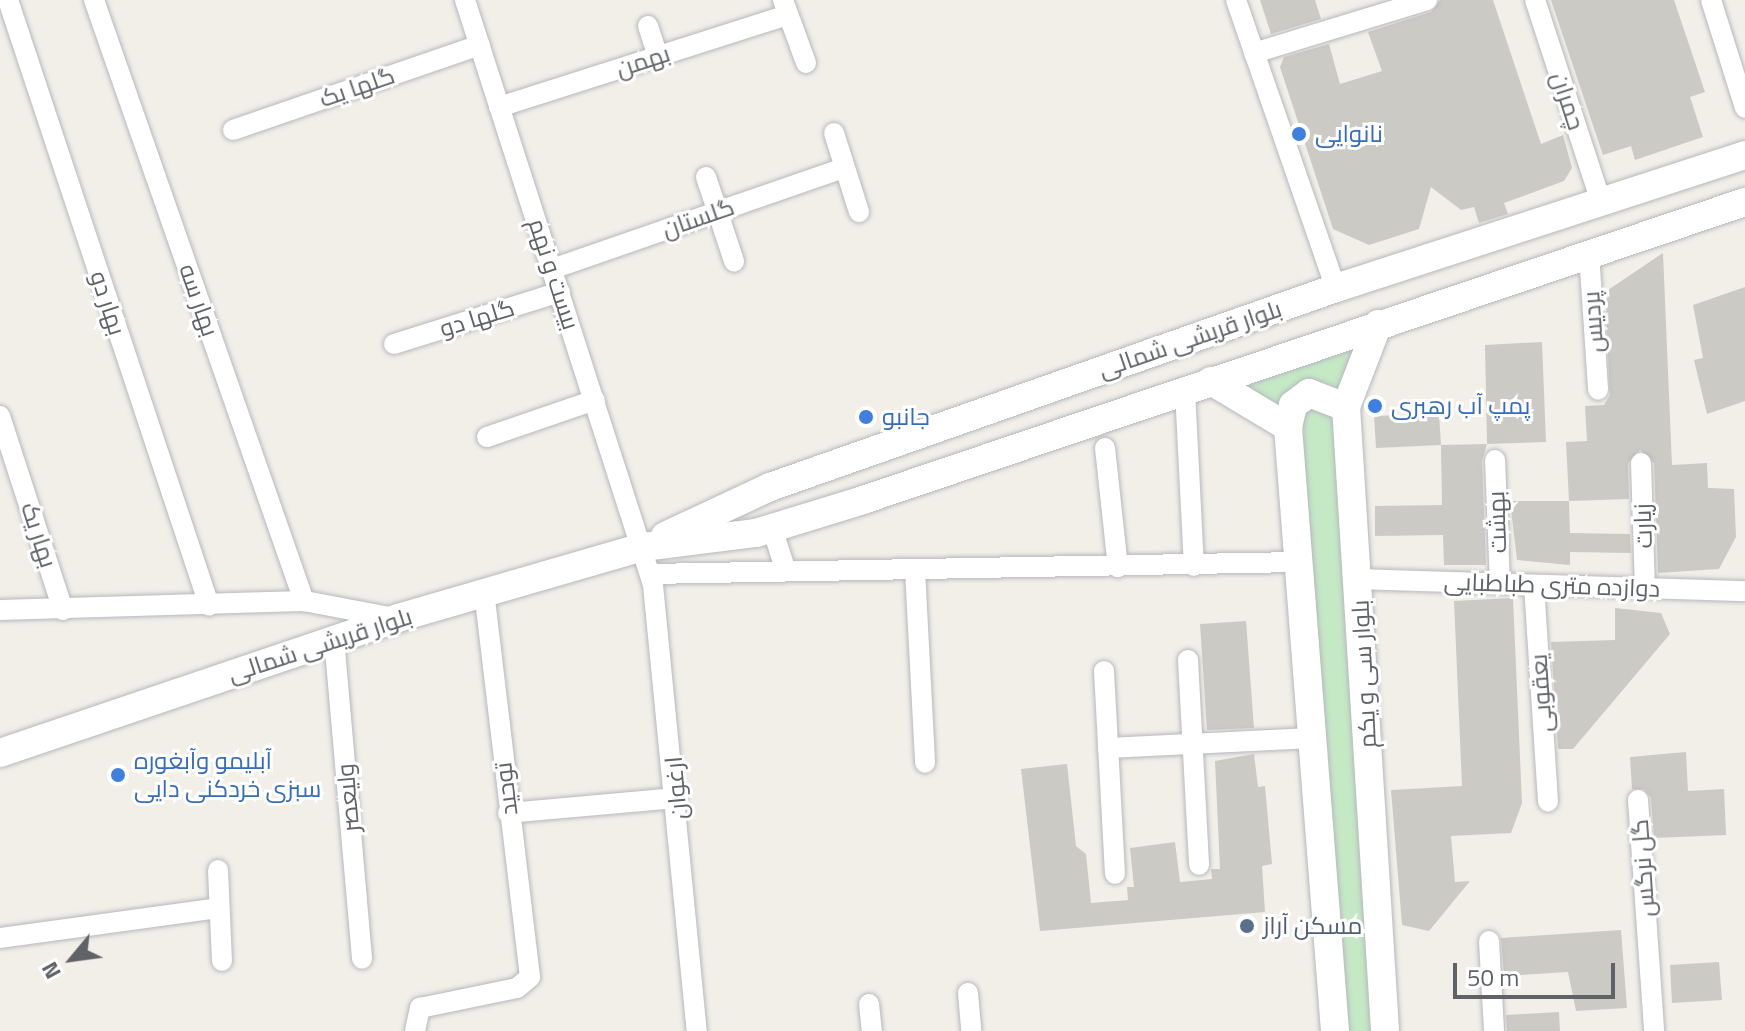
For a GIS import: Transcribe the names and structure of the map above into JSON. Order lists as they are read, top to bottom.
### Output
{
  "streets": {
    "main road": ["بلوار قریشی شمالی", "بلوار سی و یکم"],
    "street": [
      "بهمن",
      "گلها یک",
      "چمران",
      "گلستان",
      "بیست و نهم",
      "بهار سه",
      "بهار دو",
      "گلها دو",
      "پردیس",
      "بهشت",
      "زیارت",
      "بهار یک",
      "دوازده متری طباطبایی",
      "یعقوبی",
      "ارغوان",
      "توحید",
      "ولیعصر",
      "گل نرگس"
    ]
  },
  "crossings": [
    ["بهمن", "بیست و نهم"],
    ["گلها یک", "بیست و نهم"],
    ["چمران", "بلوار قریشی شمالی"],
    ["گلستان", "بیست و نهم"],
    ["بیست و نهم", "گلها دو"],
    ["بیست و نهم", "بلوار قریشی شمالی"],
    ["بیست و نهم", "ارغوان"],
    ["پردیس", "بلوار قریشی شمالی"],
    ["بلوار قریشی شمالی", "بلوار سی و یکم"],
    ["بلوار قریشی شمالی", "ارغوان"],
    ["بلوار قریشی شمالی", "توحید"],
    ["بلوار قریشی شمالی", "ولیعصر"],
    ["بهشت", "دوازده متری طباطبایی"],
    ["زیارت", "دوازده متری طباطبایی"],
    ["دوازده متری طباطبایی", "بلوار سی و یکم"],
    ["دوازده متری طباطبایی", "یعقوبی"]
  ],
  "places": [
    "نانوایی",
    "پمپ آب رهبری",
    "جانبو",
    "آبلیمو وآبغوره سبزی خردکنی دایی",
    "مسکن آراز"
  ],
  "scale_bar": "50 m",
  "north": "bottom left"
}
